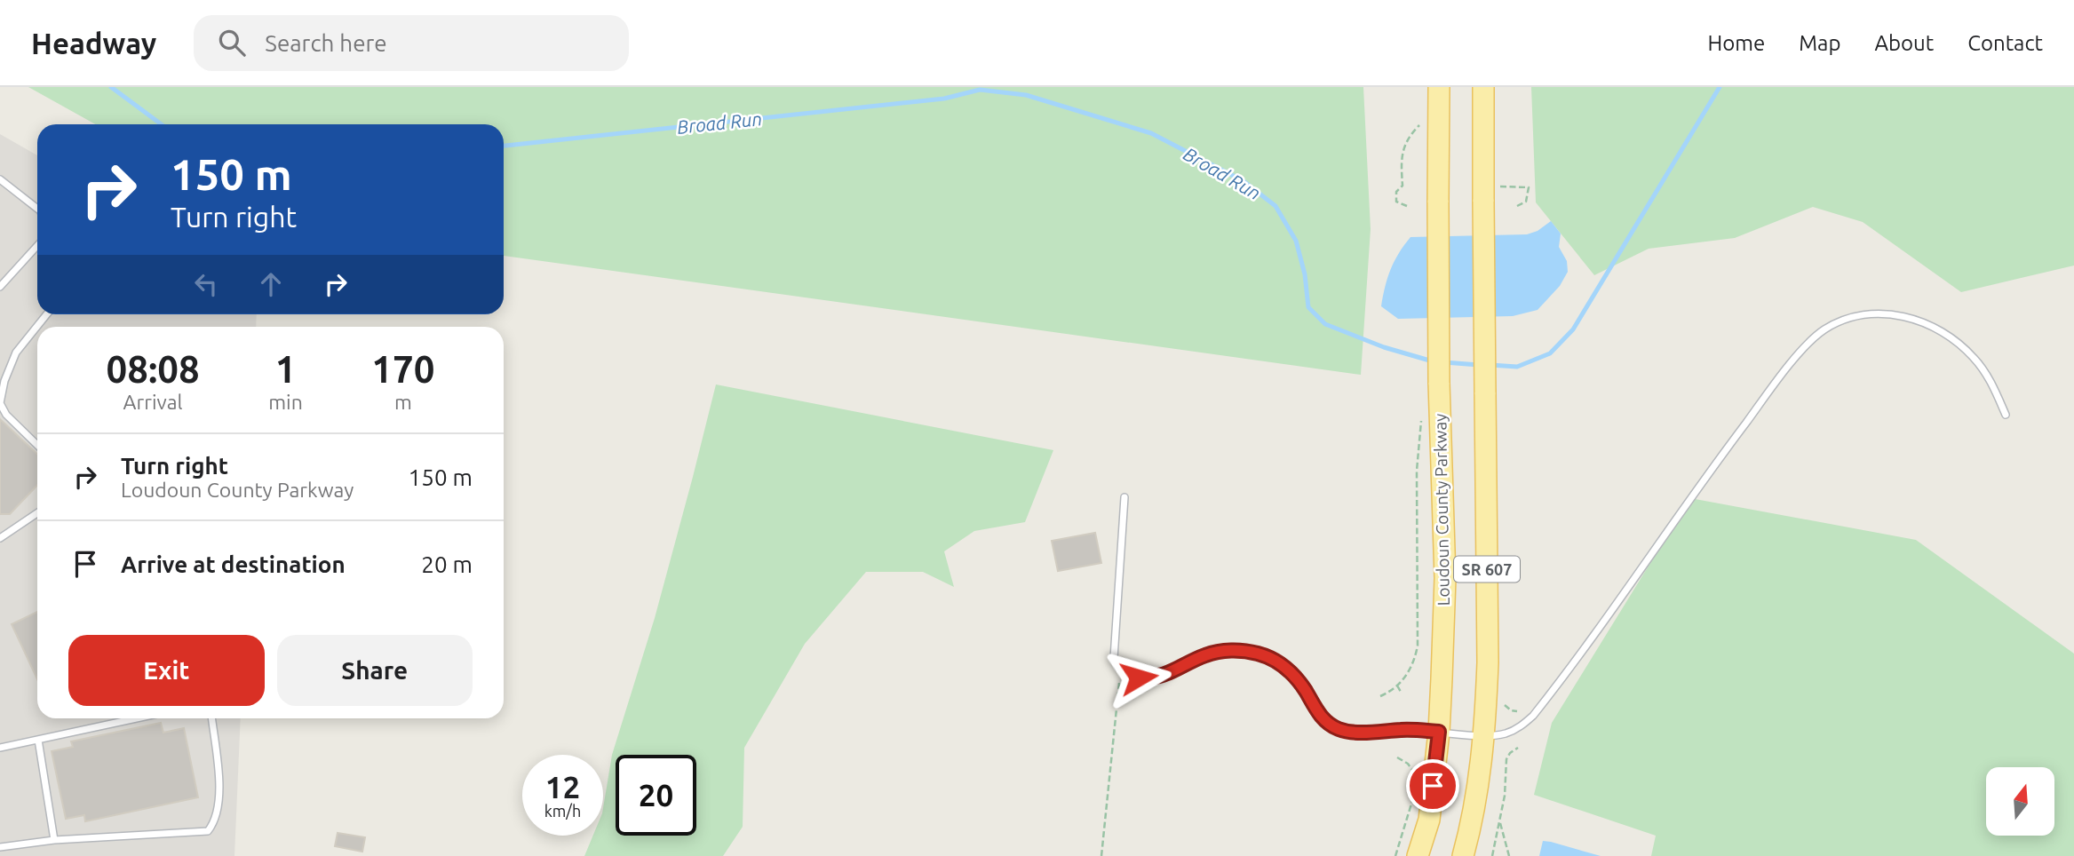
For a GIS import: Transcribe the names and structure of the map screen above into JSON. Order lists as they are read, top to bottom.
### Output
{
  "streets": {
    "main road": ["Loudoun County Parkway", "SR 607"]
  },
  "water": ["Broad Run"],
  "north": "top",
  "page": {
    "header": "Headway",
    "search": "Search here",
    "nav": [
      "Home",
      "Map",
      "About",
      "Contact"
    ],
    "turn": ["150 m", "Turn right"],
    "eta": [
      "08:08",
      "Arrival",
      "1",
      "min",
      "170",
      "m"
    ],
    "list": [
      {
        "name": "Turn right",
        "note": "Loudoun County Parkway",
        "value": "150 m"
      },
      {
        "name": "Arrive at destination",
        "value": "20 m"
      }
    ],
    "buttons": ["Exit", "Share"],
    "speed": "12 km/h",
    "limit": "20"
  }
}
